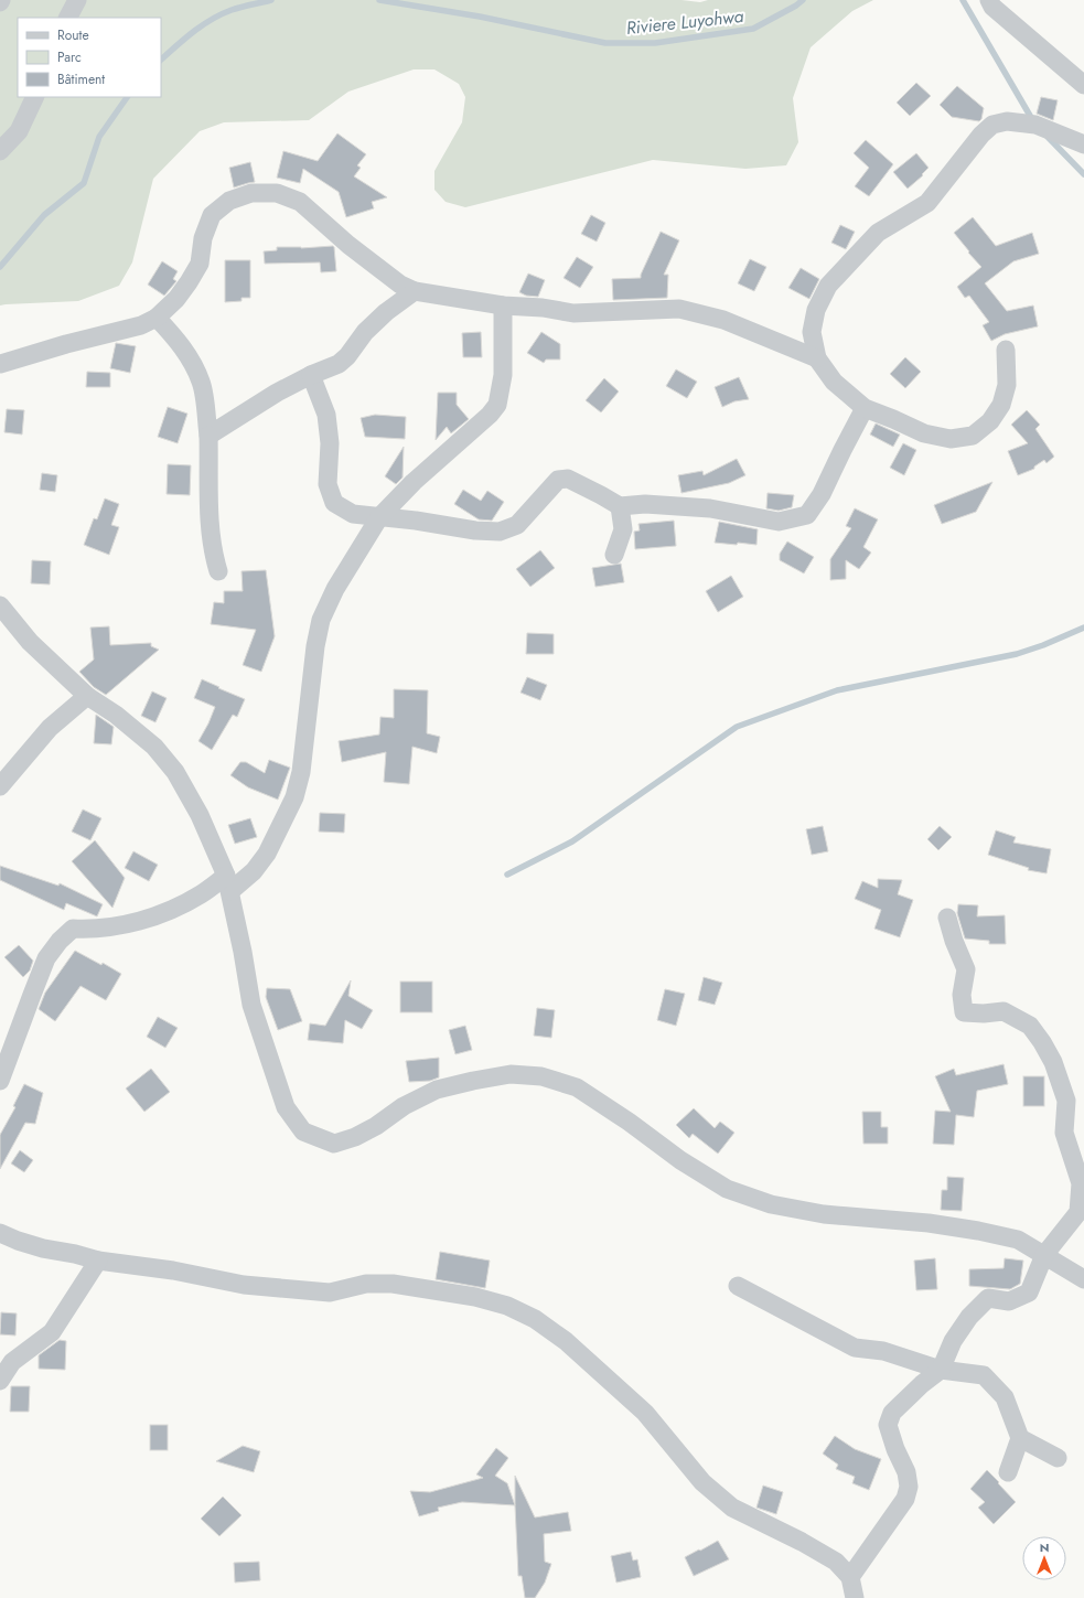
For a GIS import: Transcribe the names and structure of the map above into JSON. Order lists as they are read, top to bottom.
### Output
{
  "water": ["Riviere Luyohwa"],
  "legend": ["Route", "Parc", "Bâtiment"],
  "north": "top"
}
